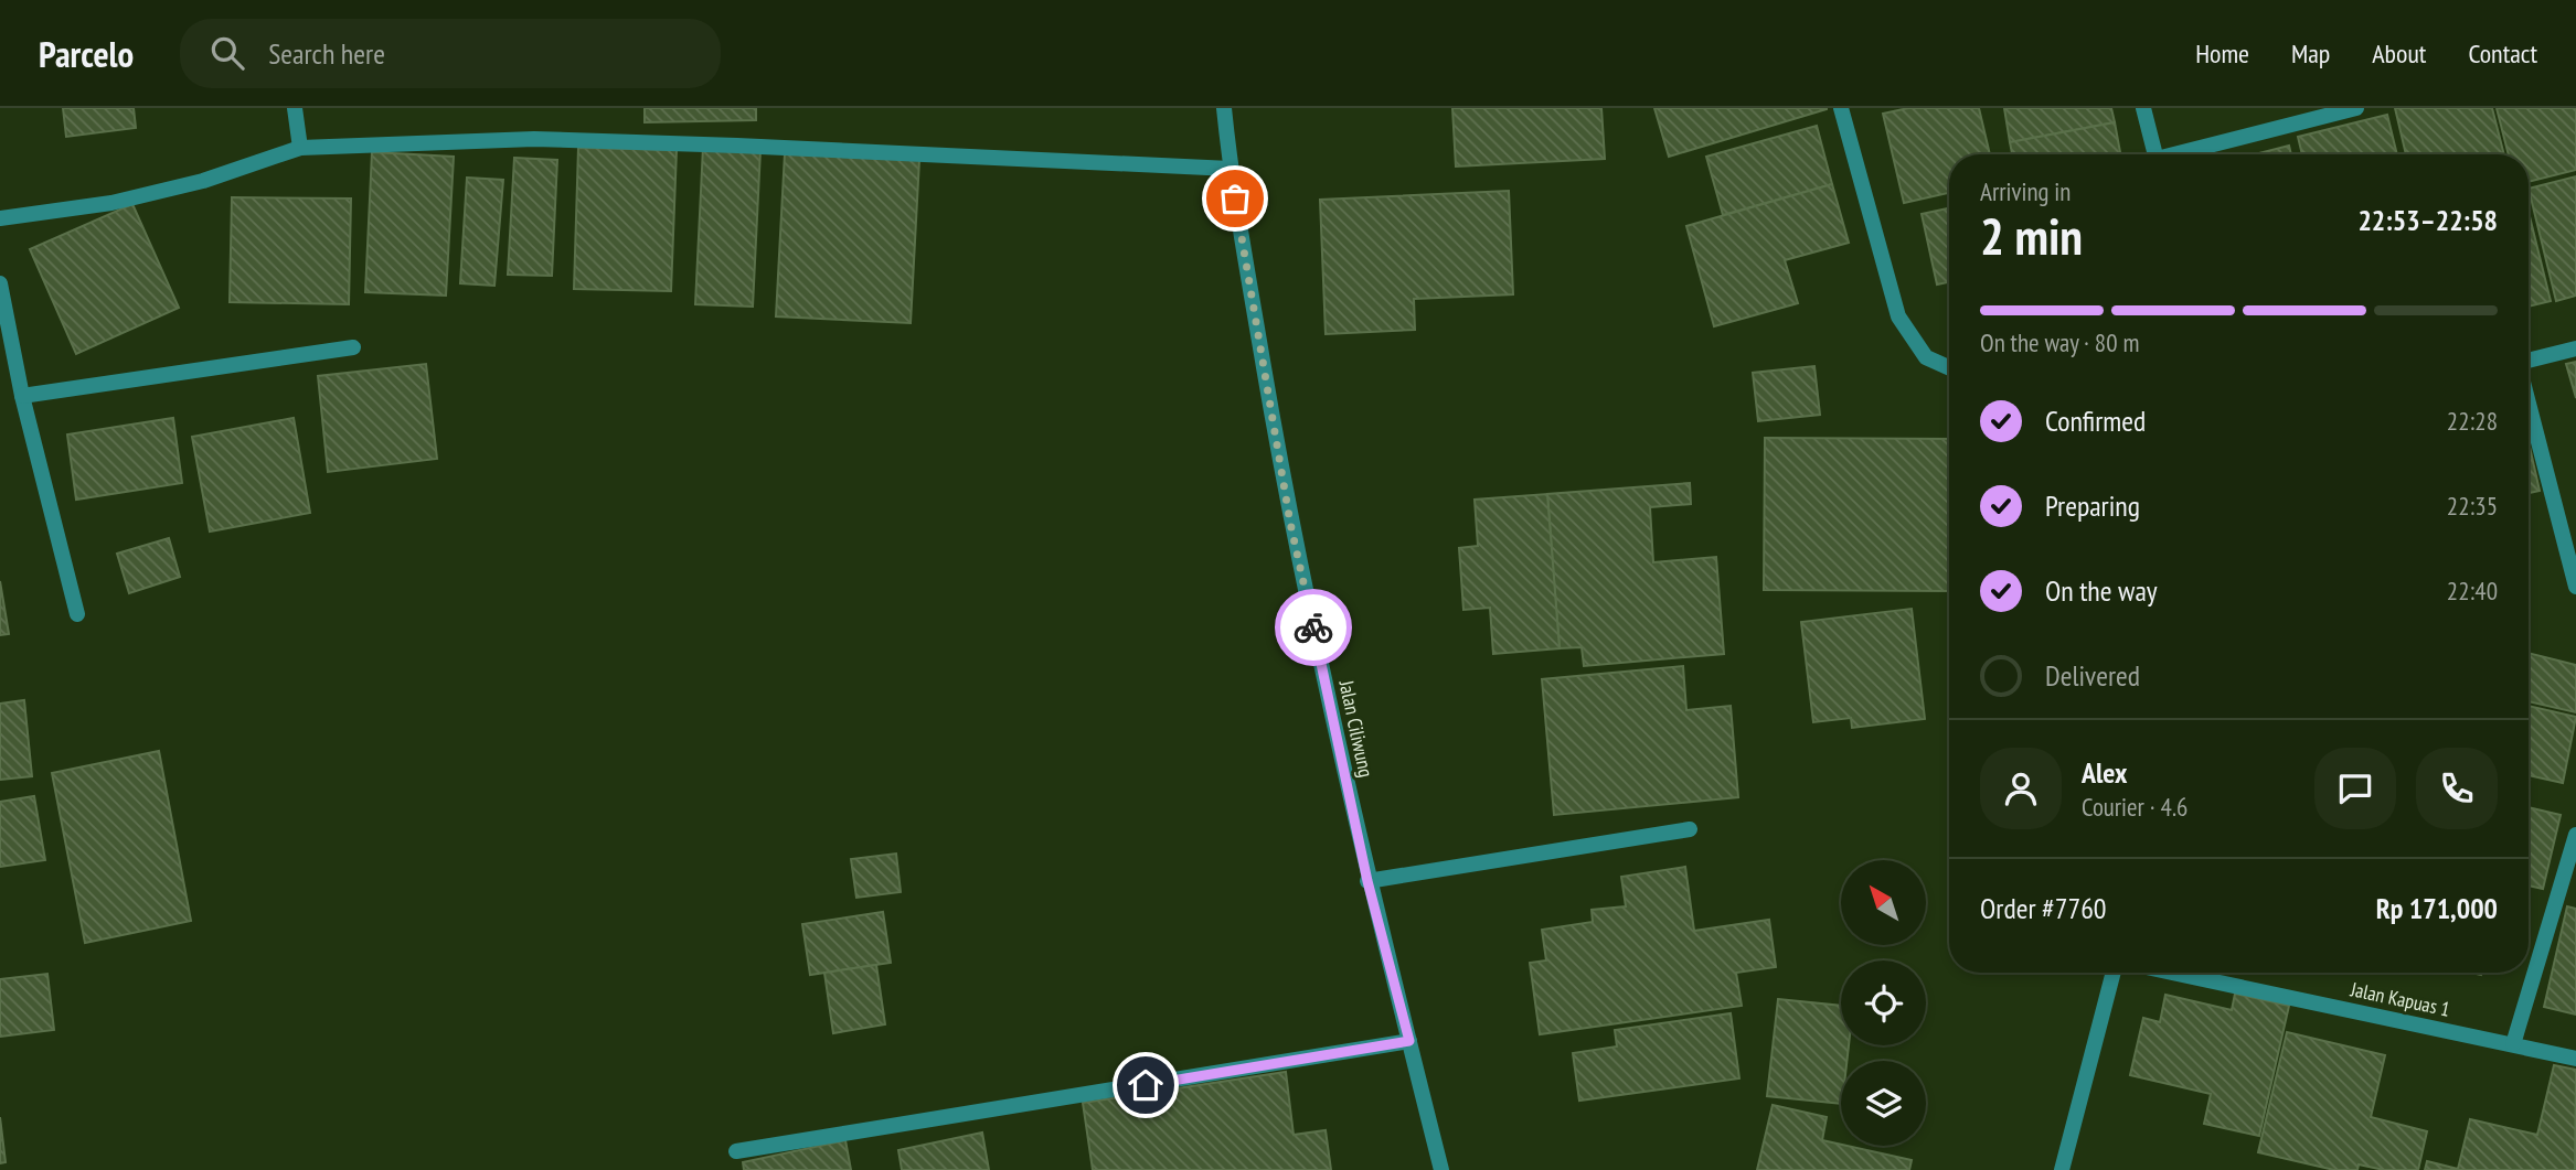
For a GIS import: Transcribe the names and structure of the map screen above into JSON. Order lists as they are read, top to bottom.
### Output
{
  "streets": {
    "street": ["Jalan Ciliwung", "Jalan Kapuas 1"]
  },
  "north": "top left",
  "page": {
    "header": "Parcelo",
    "search": "Search here",
    "nav": [
      "Home",
      "Map",
      "About",
      "Contact"
    ],
    "heading": ["2 min", "Arriving in", "22:53–22:58"],
    "panel": [
      "Alex",
      "Courier · 4.6",
      "Order #7760",
      "Rp 171,000"
    ],
    "bar": "On the way · 80 m",
    "list": [
      ["Confirmed", "22:28"],
      ["Preparing", "22:35"],
      ["On the way", "22:40"],
      "Delivered"
    ]
  }
}
